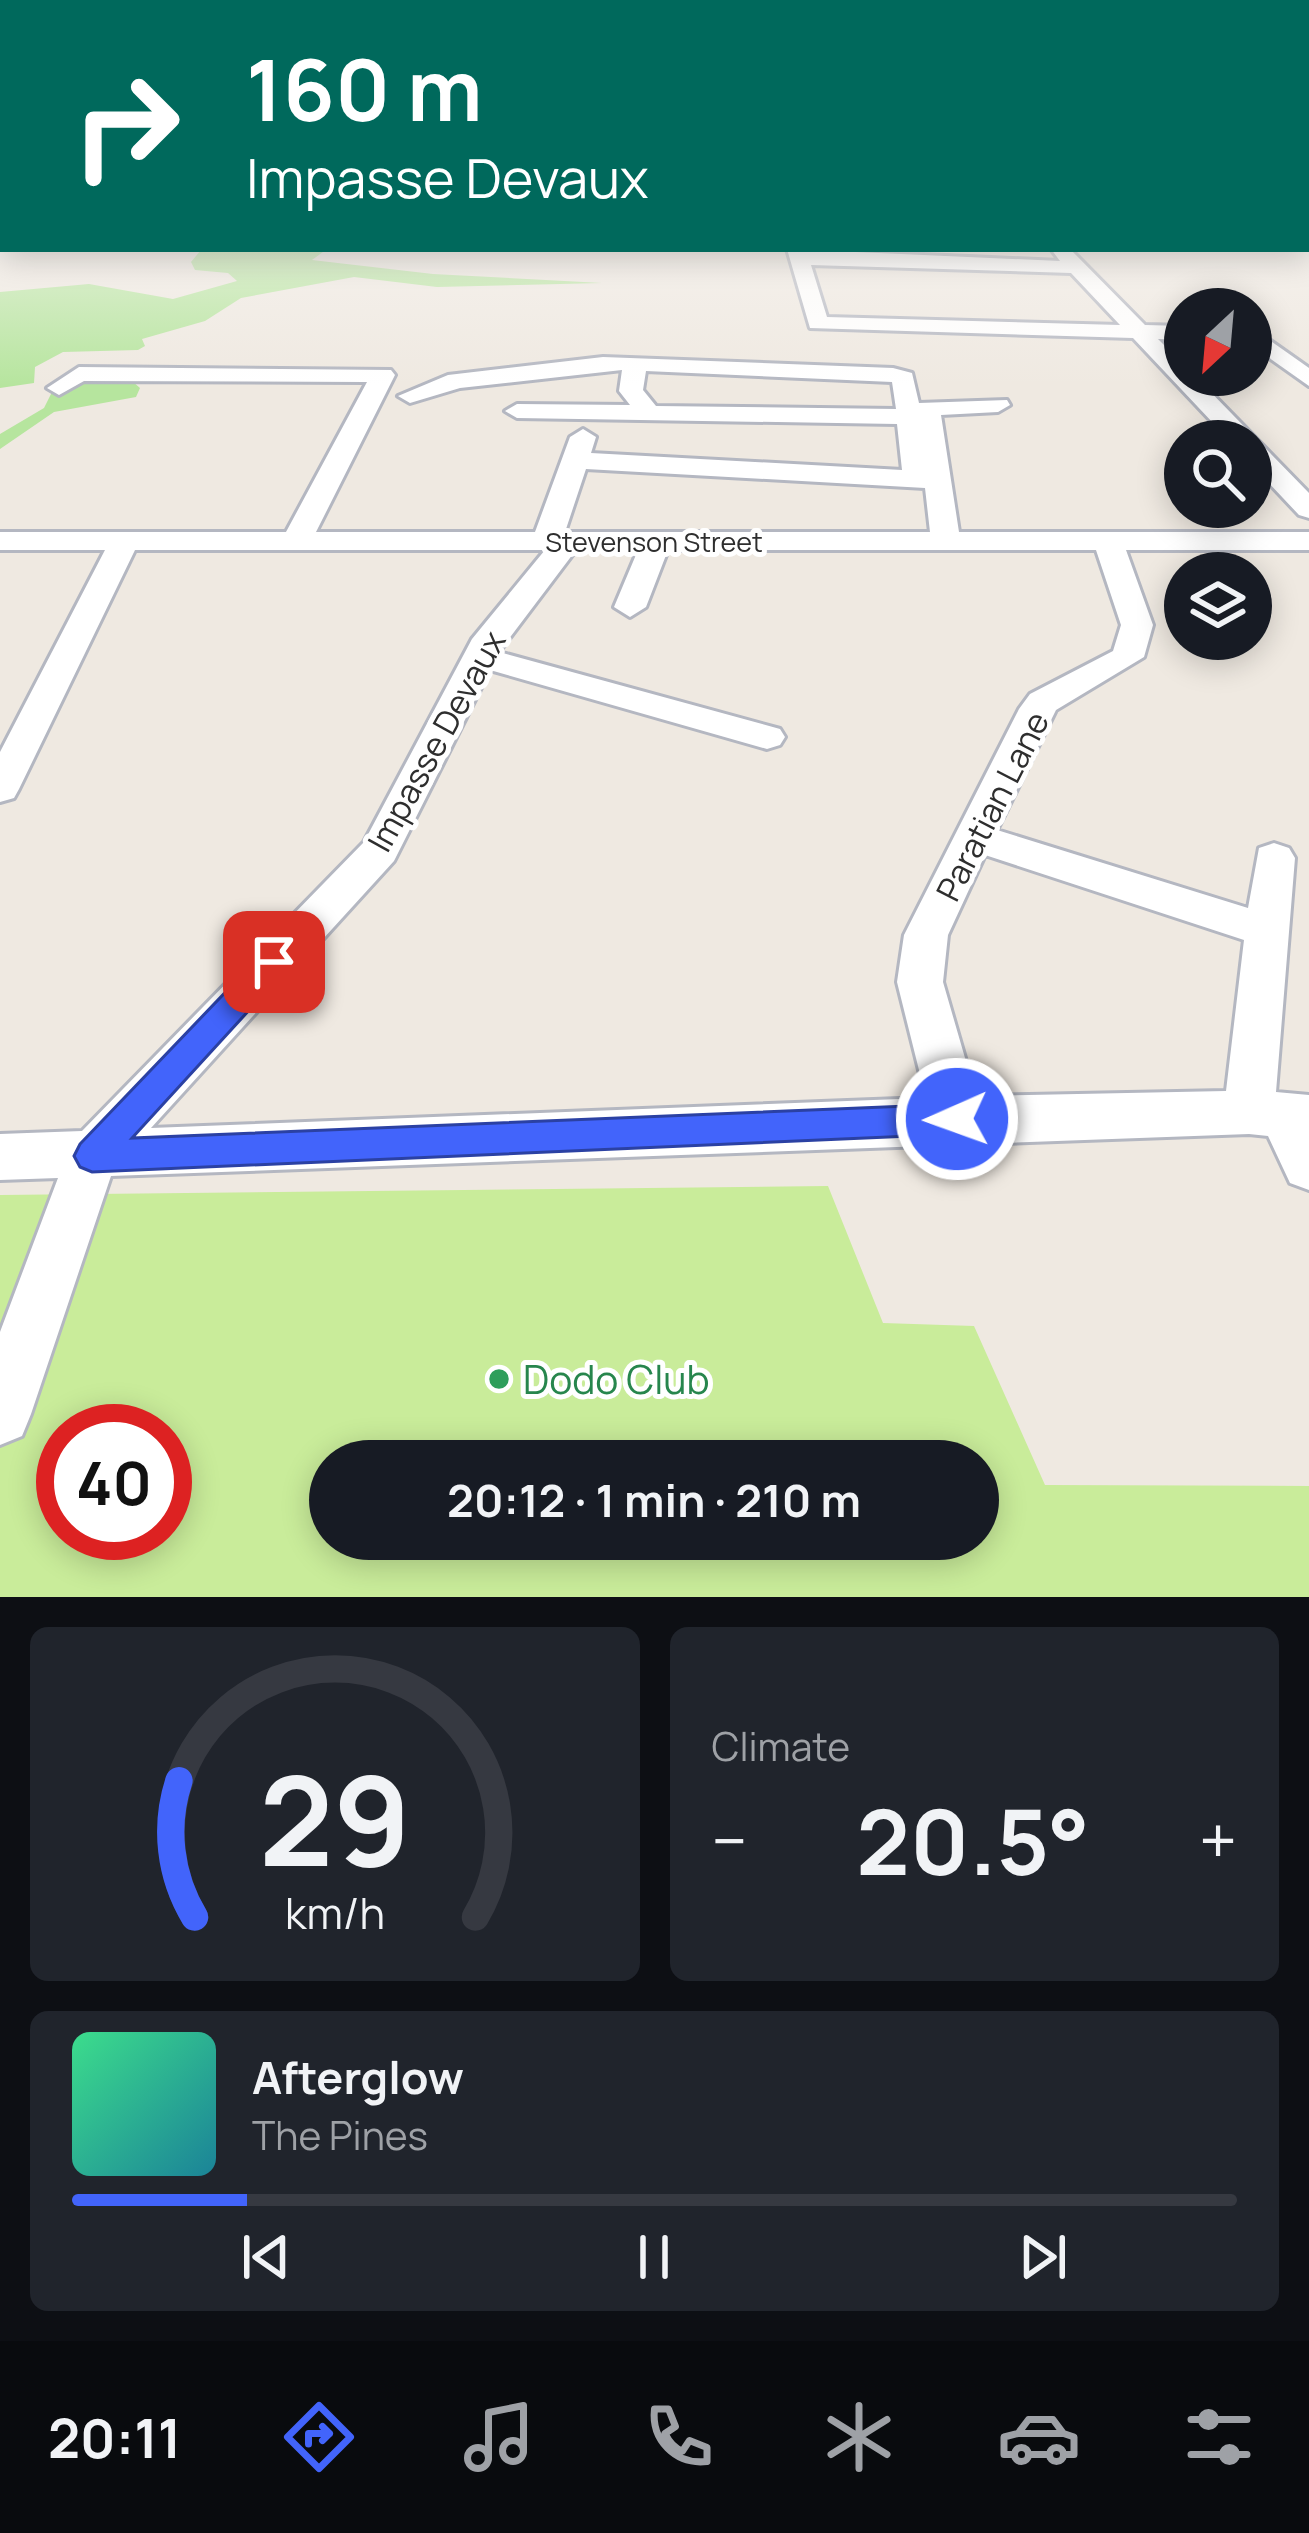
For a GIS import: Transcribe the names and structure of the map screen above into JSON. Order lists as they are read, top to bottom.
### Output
{
  "streets": {
    "street": ["Stevenson Street", "Impasse Devaux", "Paratian Lane"]
  },
  "crossings": [
    ["Stevenson Street", "Impasse Devaux"],
    ["Stevenson Street", "Paratian Lane"]
  ],
  "places": ["Dodo Club"],
  "north": "bottom left",
  "page": {
    "turn": ["160 m", "Impasse Devaux"],
    "limit": "40",
    "trip": "20:12 · 1 min · 210 m",
    "tile": "Climate",
    "heat": ["−", "20.5°", "+"],
    "song": ["Afterglow", "The Pines"],
    "tabs": "20:11",
    "gauge": ["29", "km/h"]
  }
}
